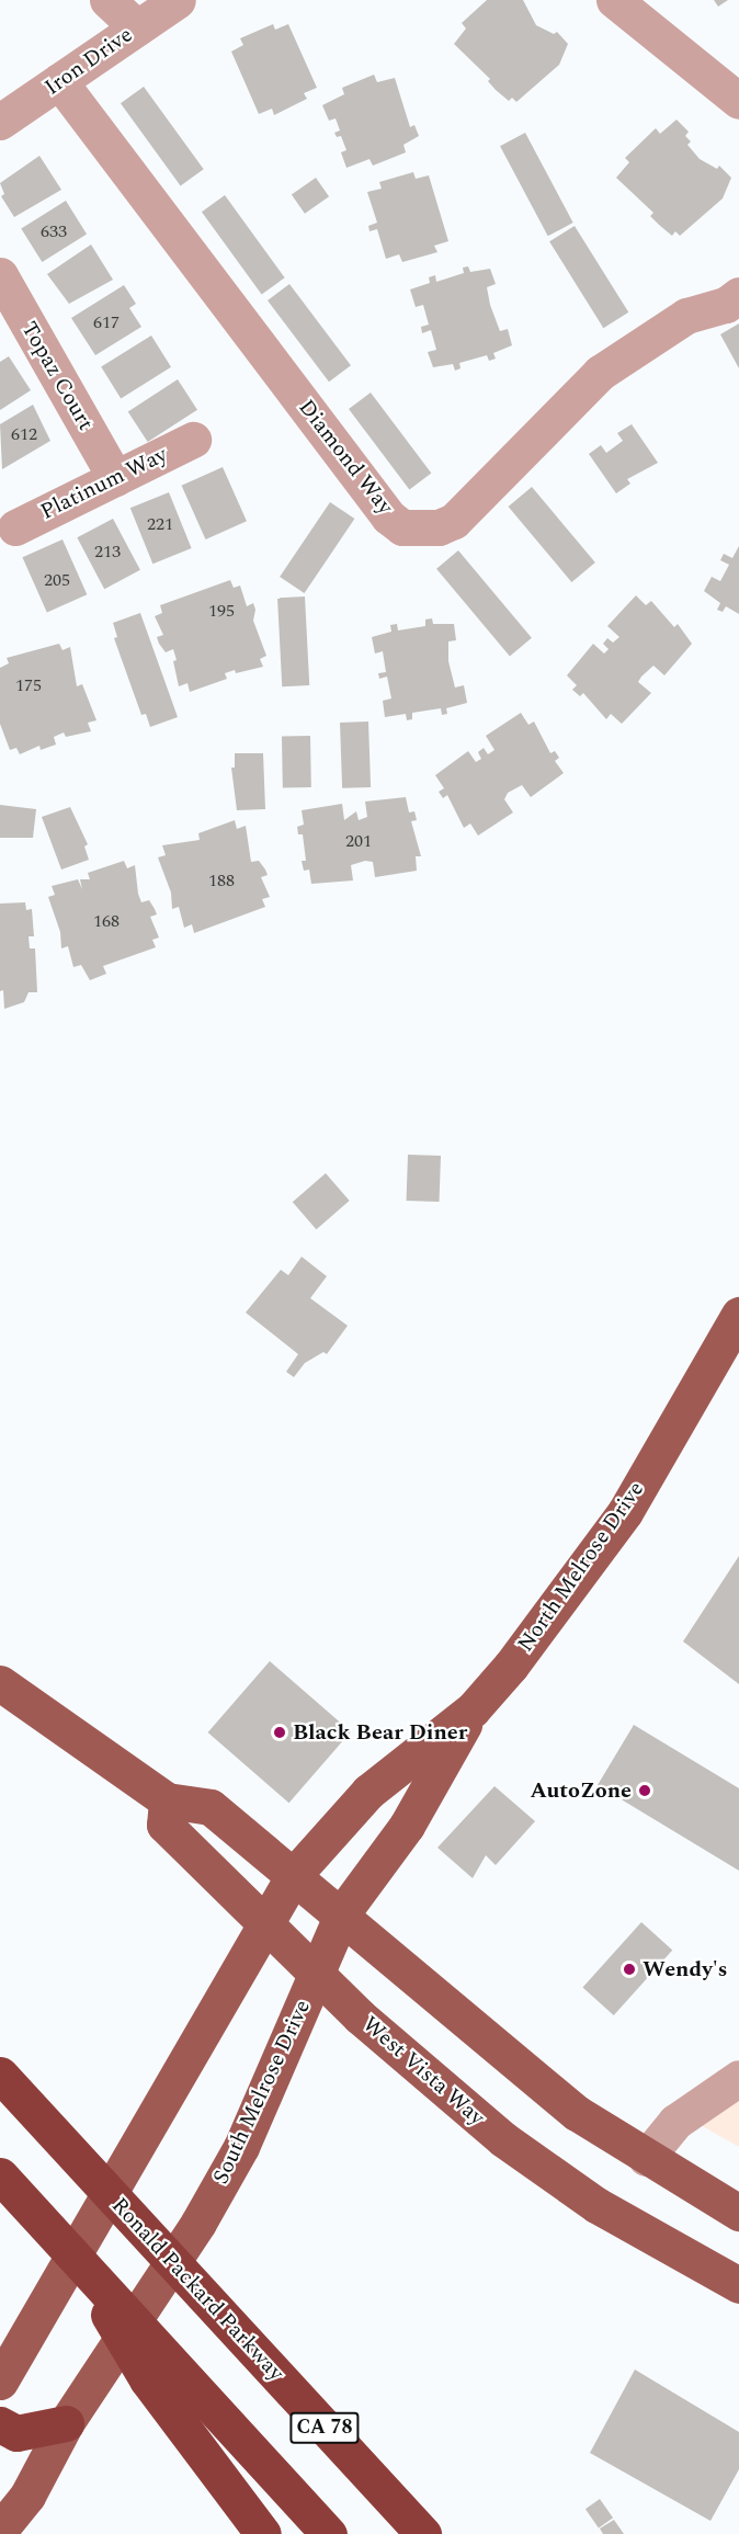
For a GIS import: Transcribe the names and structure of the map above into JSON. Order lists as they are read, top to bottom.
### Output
{
  "streets": {
    "highway": ["Ronald Packard Parkway", "CA 78"],
    "main road": ["North Melrose Drive", "West Vista Way", "South Melrose Drive"],
    "street": [
      "Iron Drive",
      "Topaz Court",
      "Diamond Way",
      "Platinum Way"
    ]
  },
  "crossings": [
    ["Iron Drive", "Diamond Way"],
    ["Topaz Court", "Platinum Way"],
    ["North Melrose Drive", "South Melrose Drive"],
    ["West Vista Way", "South Melrose Drive"]
  ],
  "places": ["Black Bear Diner", "AutoZone", "Wendy's"],
  "house_numbers": [
    "633",
    "617",
    "612",
    "221",
    "213",
    "205",
    "195",
    "175",
    "201",
    "188",
    "168"
  ]
}
